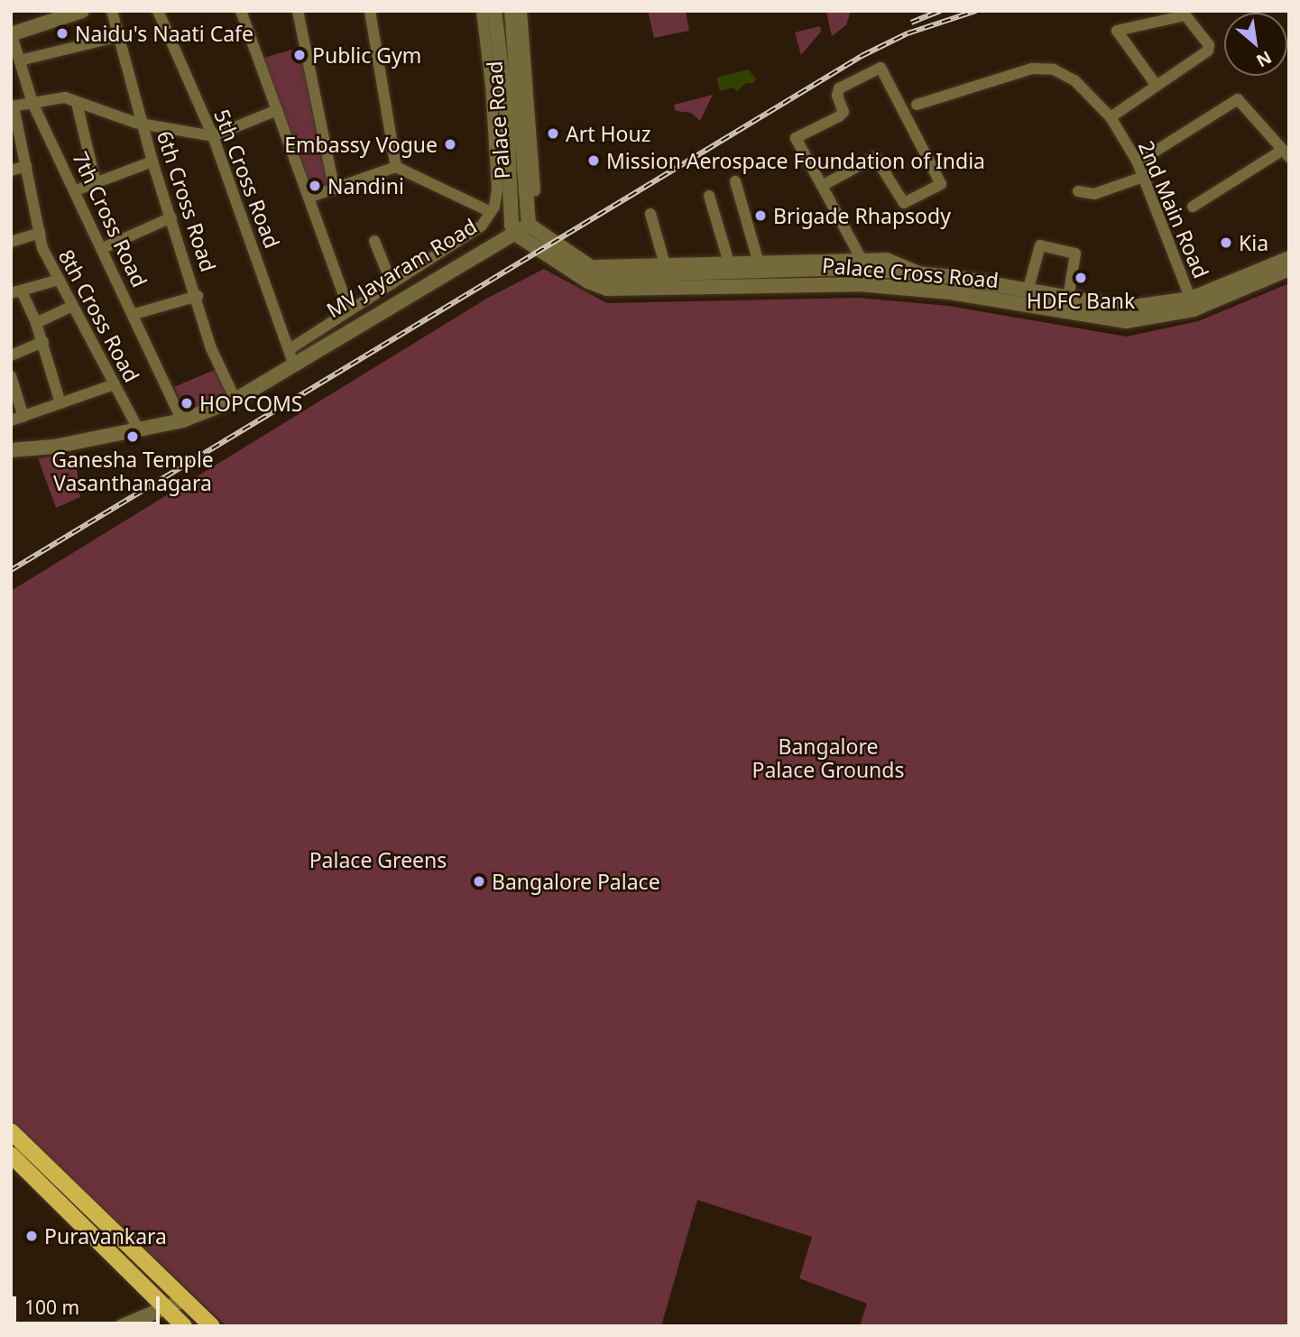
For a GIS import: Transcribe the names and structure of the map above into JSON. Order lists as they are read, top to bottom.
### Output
{
  "streets": {
    "street": [
      "Palace Road",
      "5th Cross Road",
      "6th Cross Road",
      "2nd Main Road",
      "7th Cross Road",
      "MV Jayaram Road",
      "Palace Cross Road",
      "8th Cross Road"
    ]
  },
  "crossings": [
    ["Palace Road", "MV Jayaram Road"],
    ["5th Cross Road", "MV Jayaram Road"],
    ["6th Cross Road", "MV Jayaram Road"],
    ["2nd Main Road", "Palace Cross Road"],
    ["7th Cross Road", "MV Jayaram Road"],
    ["MV Jayaram Road", "8th Cross Road"]
  ],
  "parks": ["Bangalore Palace Grounds", "Palace Greens"],
  "places": [
    "Naidu's Naati Cafe",
    "Public Gym",
    "Art Houz",
    "Embassy Vogue",
    "Mission Aerospace Foundation of India",
    "Nandini",
    "Brigade Rhapsody",
    "Kia",
    "HDFC Bank",
    "HOPCOMS",
    "Ganesha Temple Vasanthanagara",
    "Bangalore Palace",
    "Puravankara"
  ],
  "scale_bar": "100 m",
  "north": "bottom right"
}
